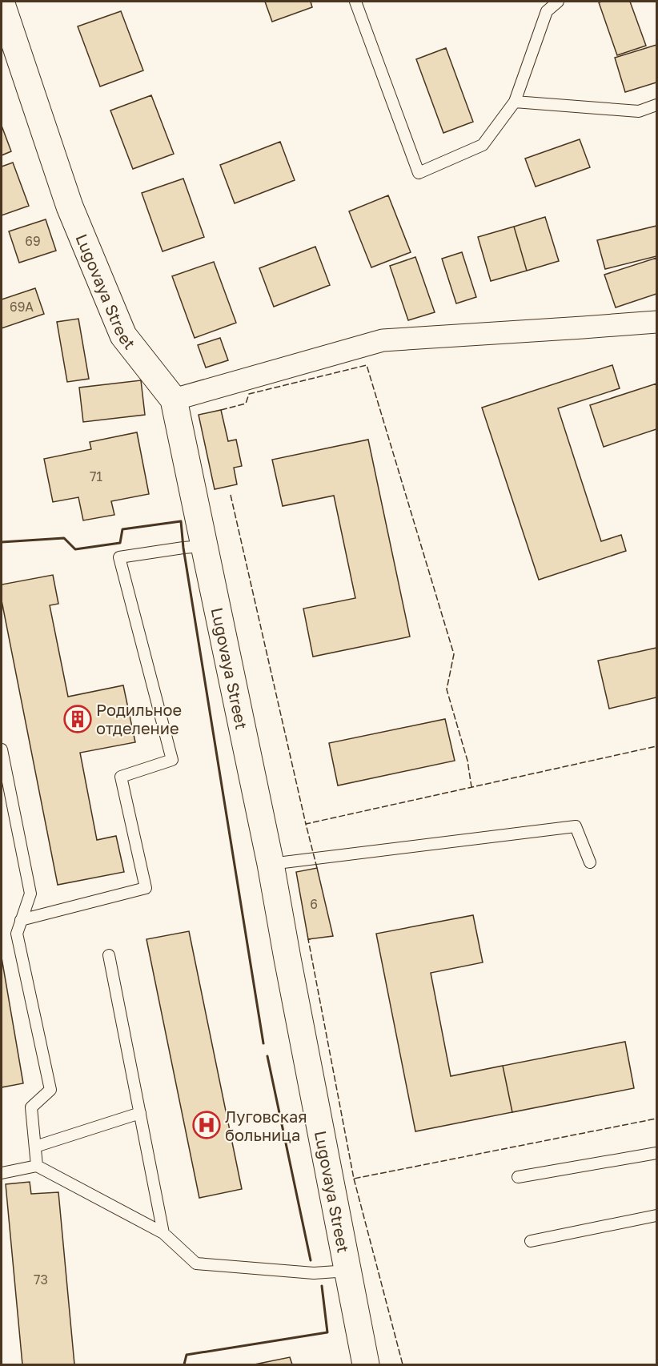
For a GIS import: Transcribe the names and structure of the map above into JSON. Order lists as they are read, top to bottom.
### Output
{
  "streets": {
    "main road": ["Lugovaya Street"]
  },
  "places": {
    "building": ["Родильное отделение"],
    "hospital": ["Луговская больница"]
  },
  "house_numbers": [
    "69",
    "69А",
    "71",
    "6",
    "73"
  ]
}
